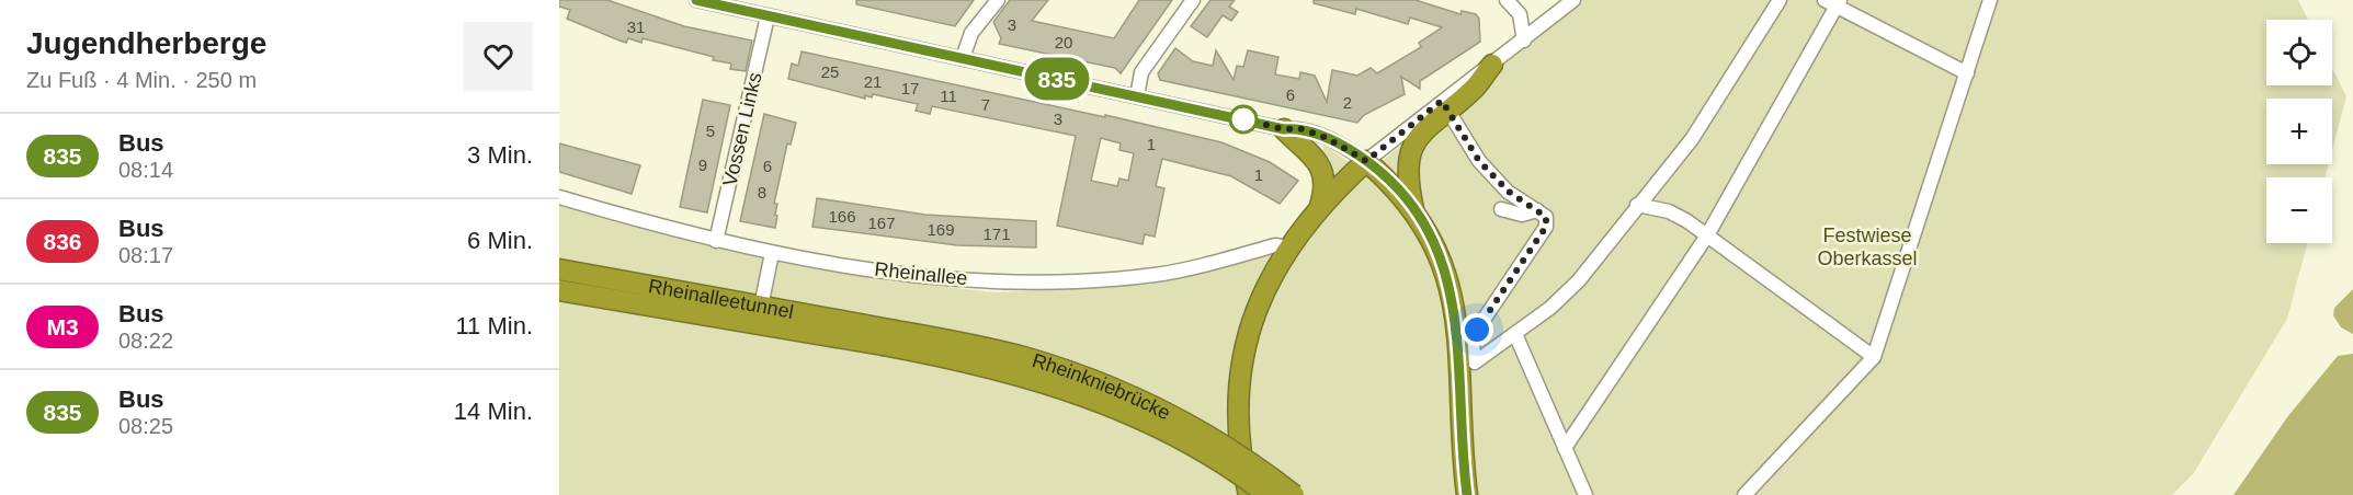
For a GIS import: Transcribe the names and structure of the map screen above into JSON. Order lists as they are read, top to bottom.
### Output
{
  "streets": {
    "highway": ["Rheinalleetunnel", "Rheinkniebrücke"],
    "street": ["Vossen Links", "Rheinallee"]
  },
  "crossings": [
    ["Vossen Links", "Rheinallee"],
    ["Rheinalleetunnel", "Rheinkniebrücke"]
  ],
  "parks": ["Festwiese Oberkassel"],
  "lines": ["bus line 835"],
  "house_numbers": [
    "3",
    "31",
    "20",
    "25",
    "21",
    "17",
    "6",
    "11",
    "2",
    "7",
    "3",
    "5",
    "1",
    "9",
    "6",
    "1",
    "8",
    "166",
    "167",
    "169",
    "171"
  ],
  "page": {
    "heading": ["Jugendherberge", "Zu Fuß · 4 Min. · 250 m"],
    "on_map": "835",
    "map_buttons": ["+", "−"],
    "list": [
      {
        "mark": "835",
        "name": "Bus",
        "note": "08:14",
        "value": "3 Min."
      },
      {
        "mark": "836",
        "name": "Bus",
        "note": "08:17",
        "value": "6 Min."
      },
      {
        "mark": "M3",
        "name": "Bus",
        "note": "08:22",
        "value": "11 Min."
      },
      {
        "mark": "835",
        "name": "Bus",
        "note": "08:25",
        "value": "14 Min."
      }
    ]
  }
}
